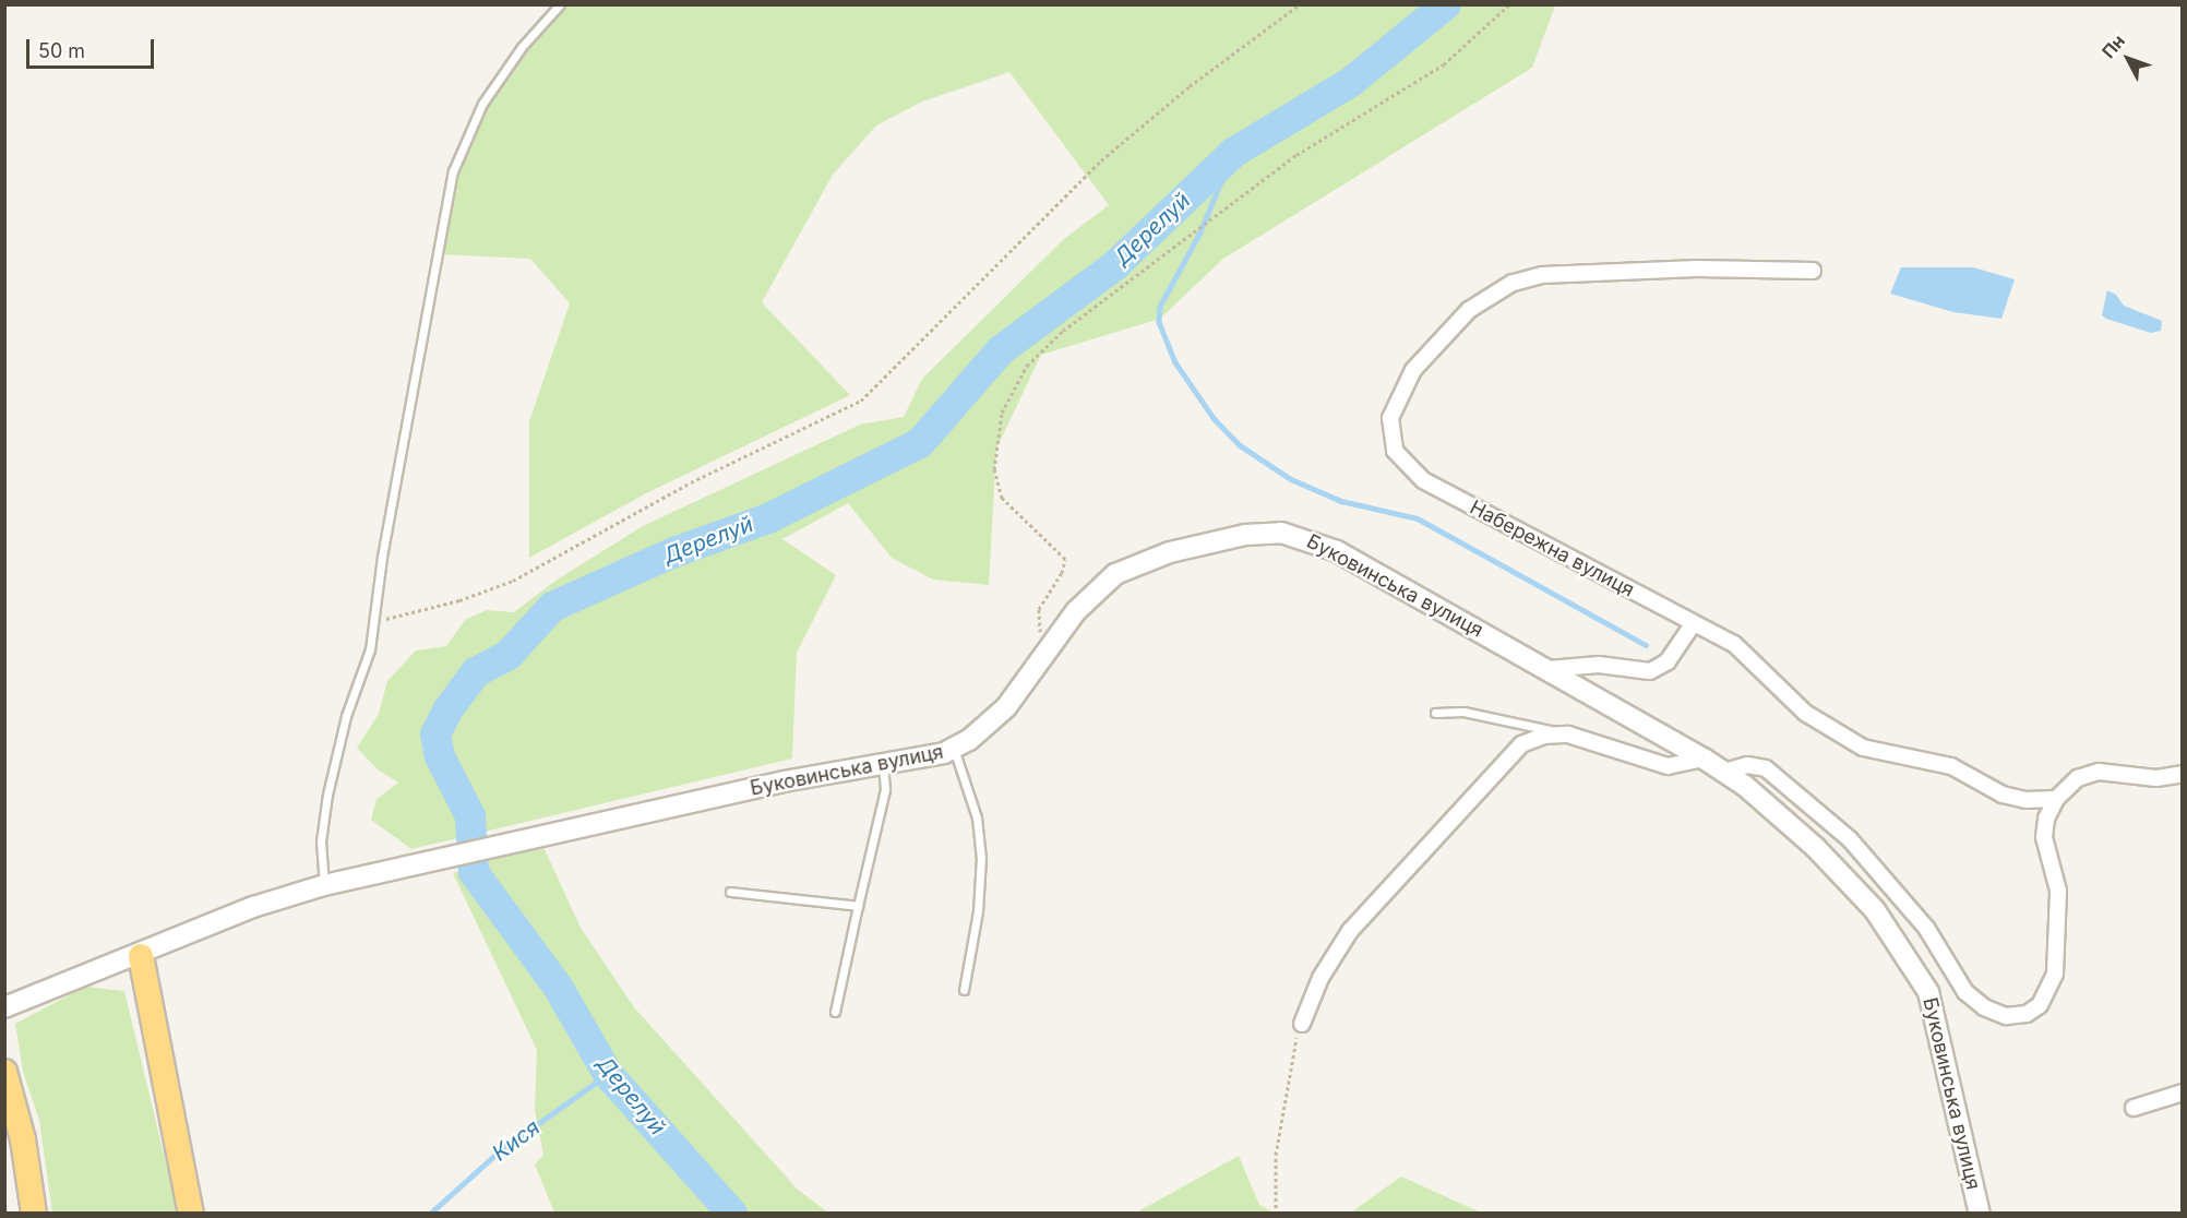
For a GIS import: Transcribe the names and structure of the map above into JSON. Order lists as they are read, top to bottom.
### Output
{
  "streets": {
    "street": ["Набережна вулиця", "Буковинська вулиця"]
  },
  "water": ["Дерелуй", "Кися"],
  "scale_bar": "50 m",
  "north": "top left"
}
